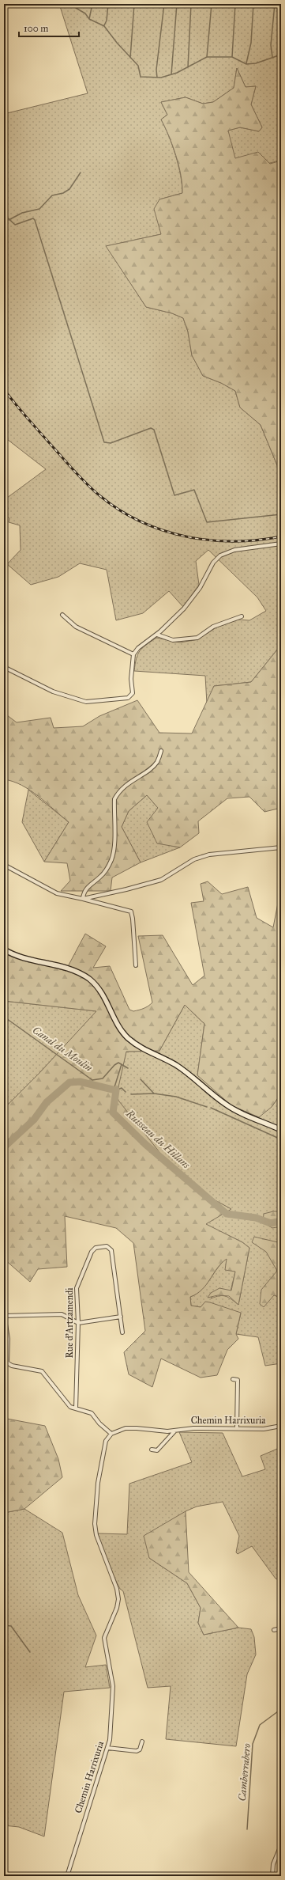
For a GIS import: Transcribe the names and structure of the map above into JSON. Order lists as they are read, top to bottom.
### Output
{
  "streets": {
    "street": ["Rue d'Artzamendi", "Chemin Harrixuria"]
  },
  "water": ["Canal du Moulin", "Ruisseau du Hillans", "Camberrabero"],
  "scale_bar": "100 m"
}
